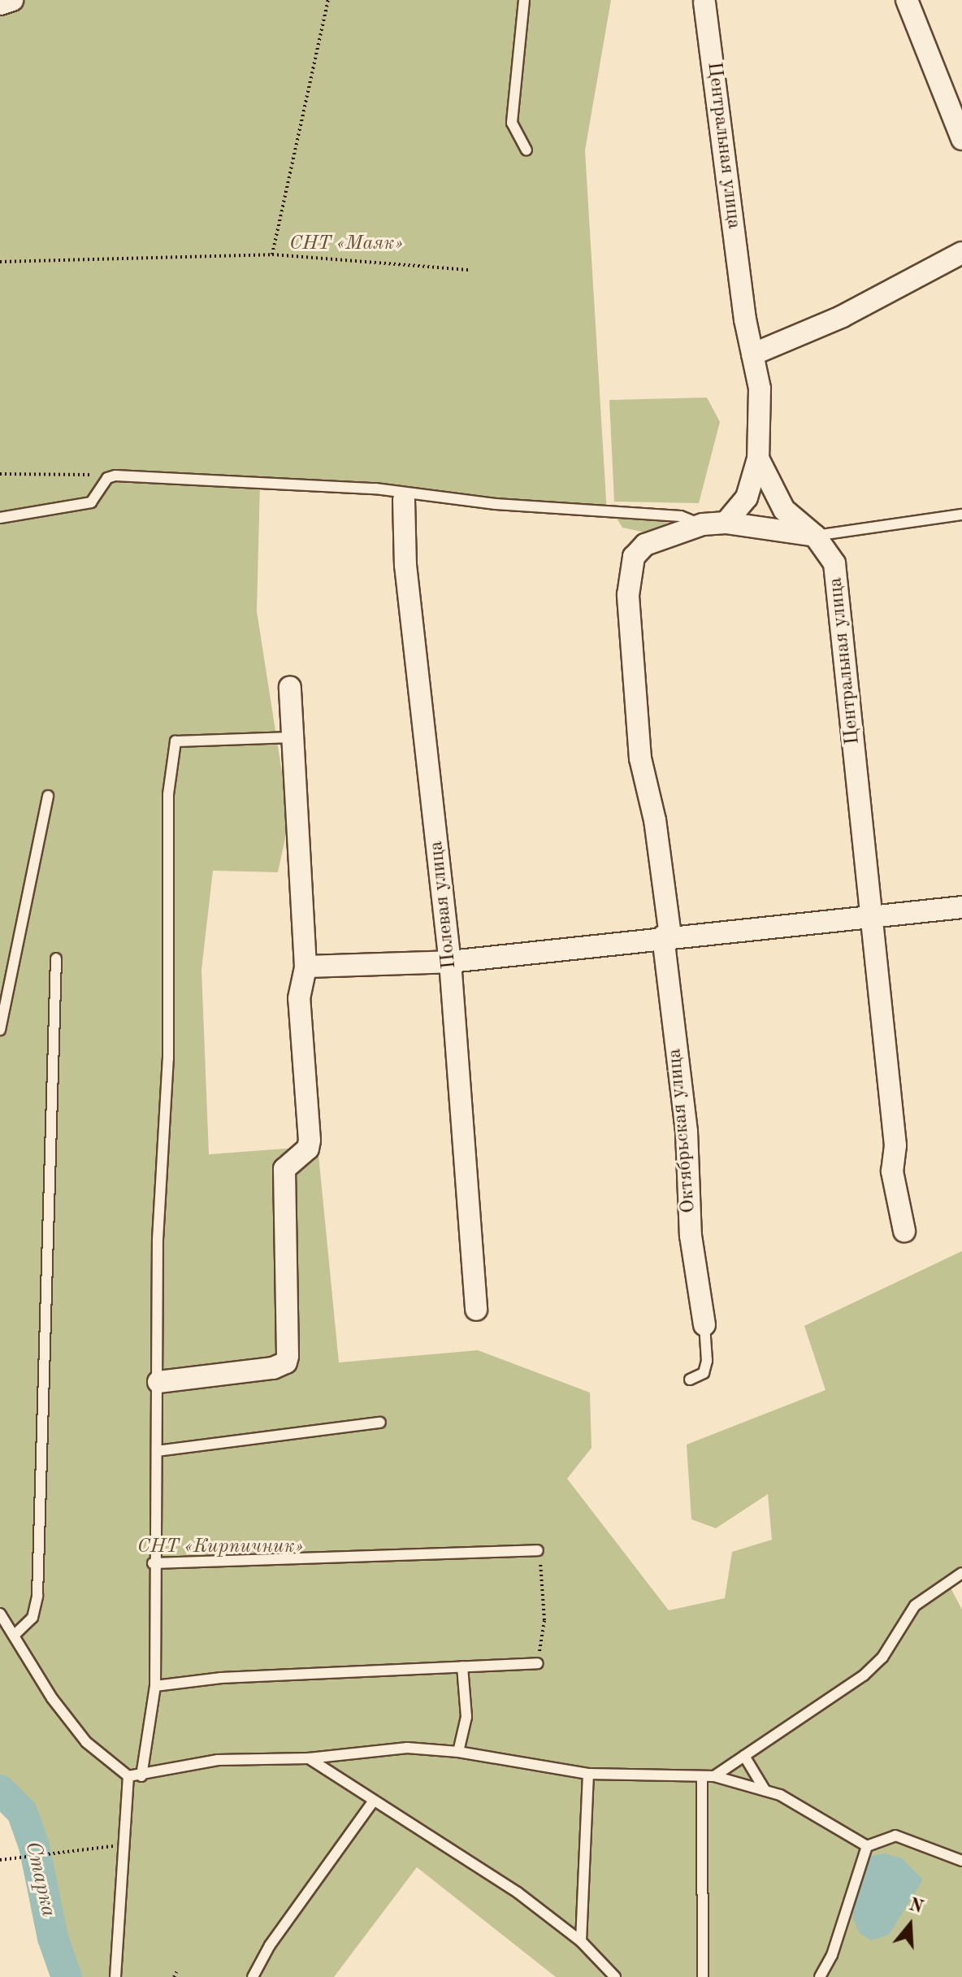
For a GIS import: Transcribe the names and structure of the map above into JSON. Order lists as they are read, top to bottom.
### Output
{
  "streets": {
    "street": ["Центральная улица", "Полевая улица", "Октябрьская улица"]
  },
  "water": ["Старка"],
  "parks": ["СНТ «Маяк»", "СНТ «Кирпичник»"],
  "north": "top"
}
